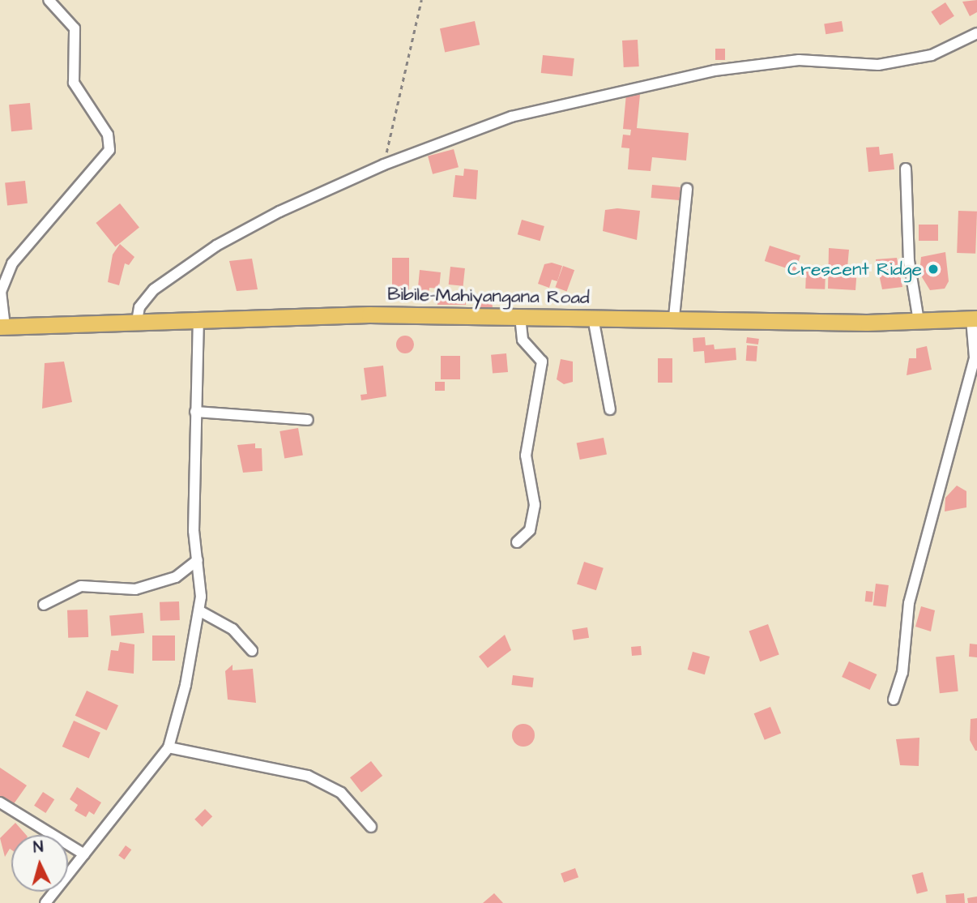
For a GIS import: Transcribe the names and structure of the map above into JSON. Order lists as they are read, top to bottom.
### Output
{
  "streets": {
    "main road": ["Bibile-Mahiyangana Road"]
  },
  "places": ["Crescent Ridge"],
  "north": "top"
}
